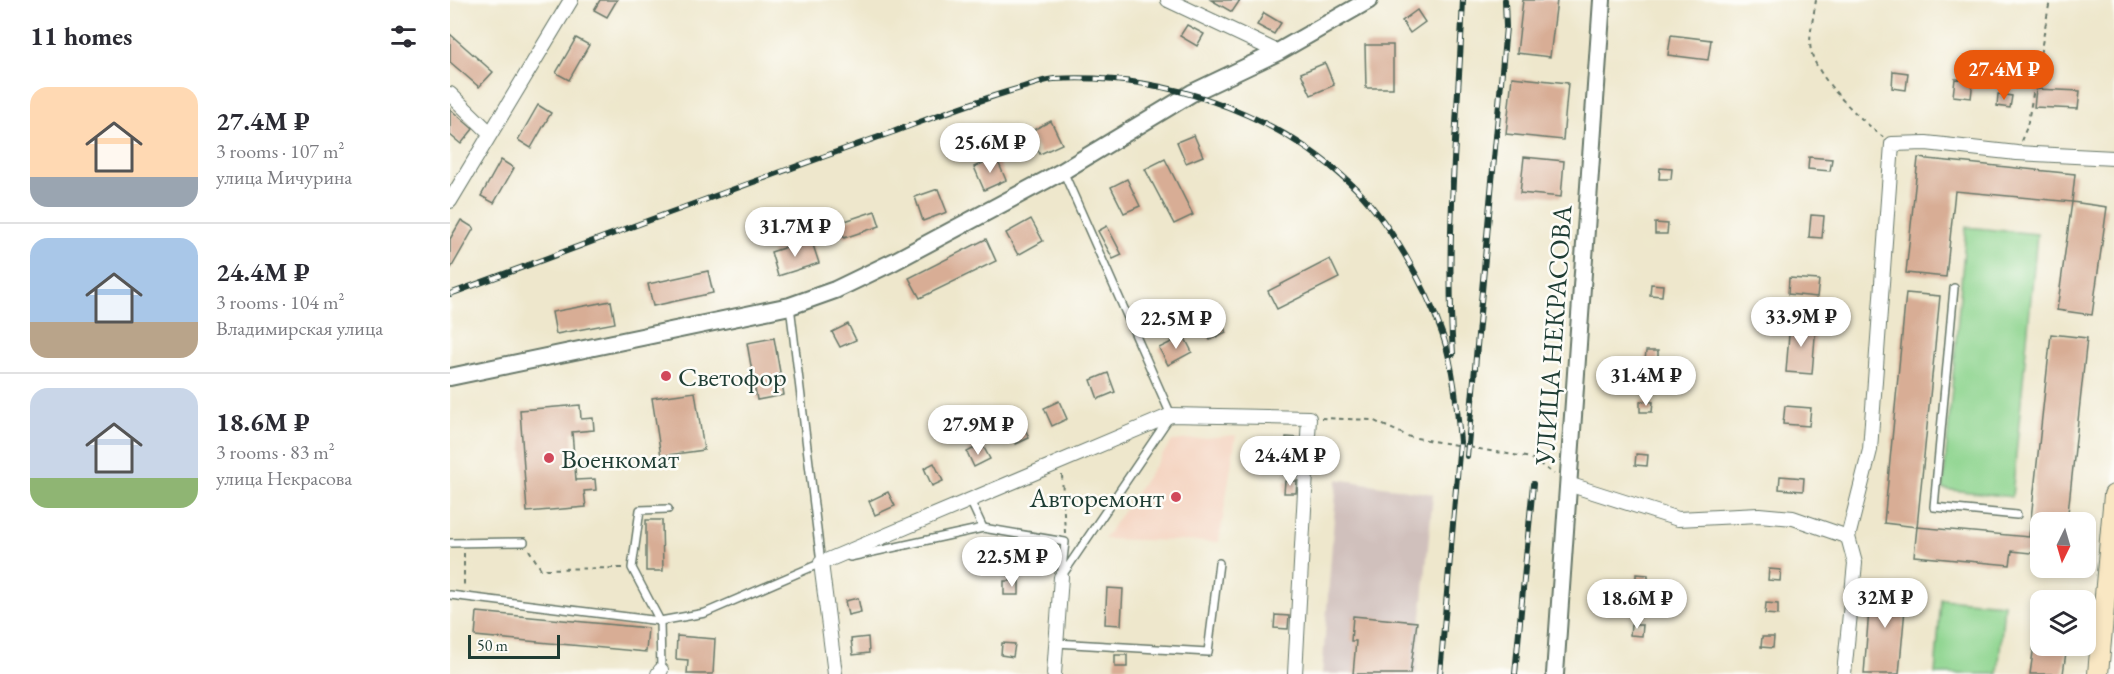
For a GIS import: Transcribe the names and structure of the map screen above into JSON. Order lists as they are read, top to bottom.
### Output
{
  "streets": {
    "street": ["УЛИЦА НЕКРАСОВА"]
  },
  "places": ["Светофор", "Военкомат", "Авторемонт"],
  "scale_bar": "50 m",
  "north": "bottom",
  "page": {
    "heading": "11 homes",
    "price": [
      "27.4M ₽",
      "25.6M ₽",
      "31.7M ₽",
      "33.9M ₽",
      "22.5M ₽",
      "31.4M ₽",
      "27.9M ₽",
      "24.4M ₽",
      "22.5M ₽",
      "32M ₽",
      "18.6M ₽"
    ],
    "list": [
      {
        "name": "27.4M ₽",
        "note": "3 rooms · 107 m² · улица Мичурина"
      },
      {
        "name": "24.4M ₽",
        "note": "3 rooms · 104 m² · Владимирская улица"
      },
      {
        "name": "18.6M ₽",
        "note": "3 rooms · 83 m² · улица Некрасова"
      }
    ],
    "scale": "50 m"
  }
}
